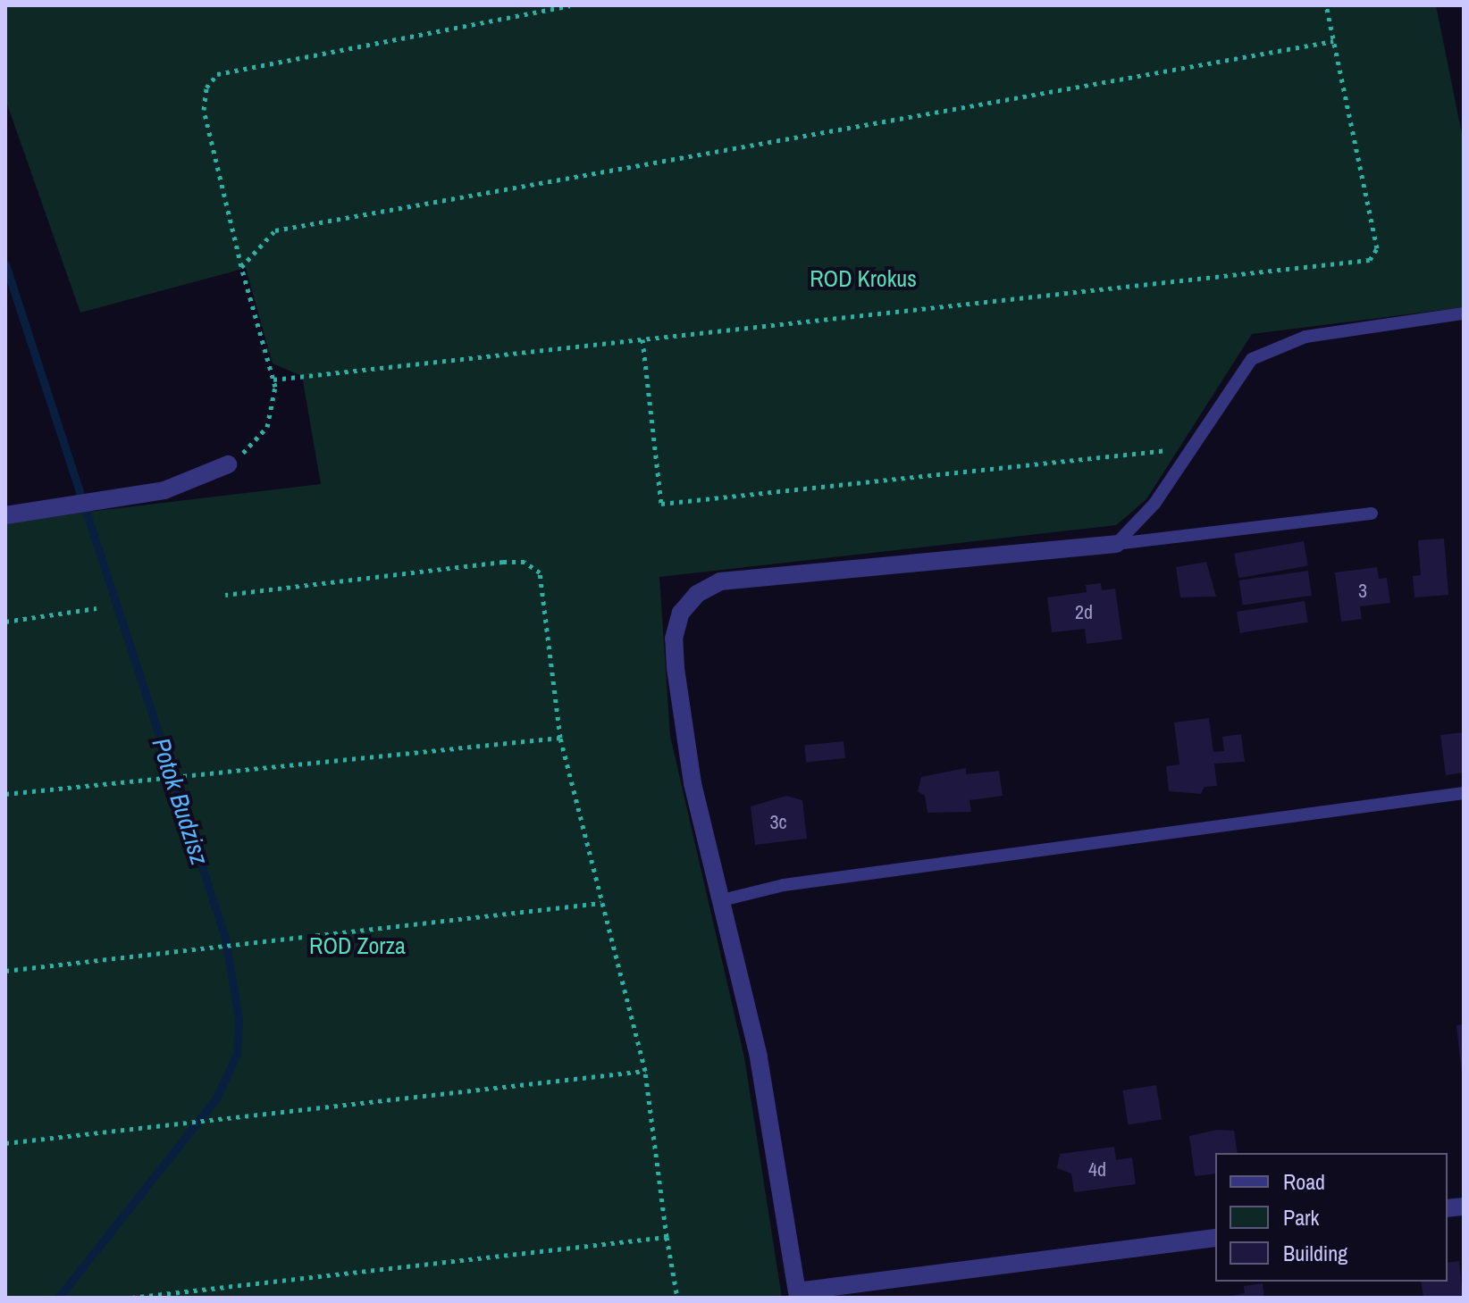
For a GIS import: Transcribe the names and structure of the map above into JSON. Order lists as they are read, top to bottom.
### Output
{
  "water": ["Potok Budzisz"],
  "parks": ["ROD Krokus", "ROD Zorza"],
  "house_numbers": [
    "3",
    "2d",
    "3c",
    "4d"
  ],
  "legend": ["Road", "Park", "Building"]
}
